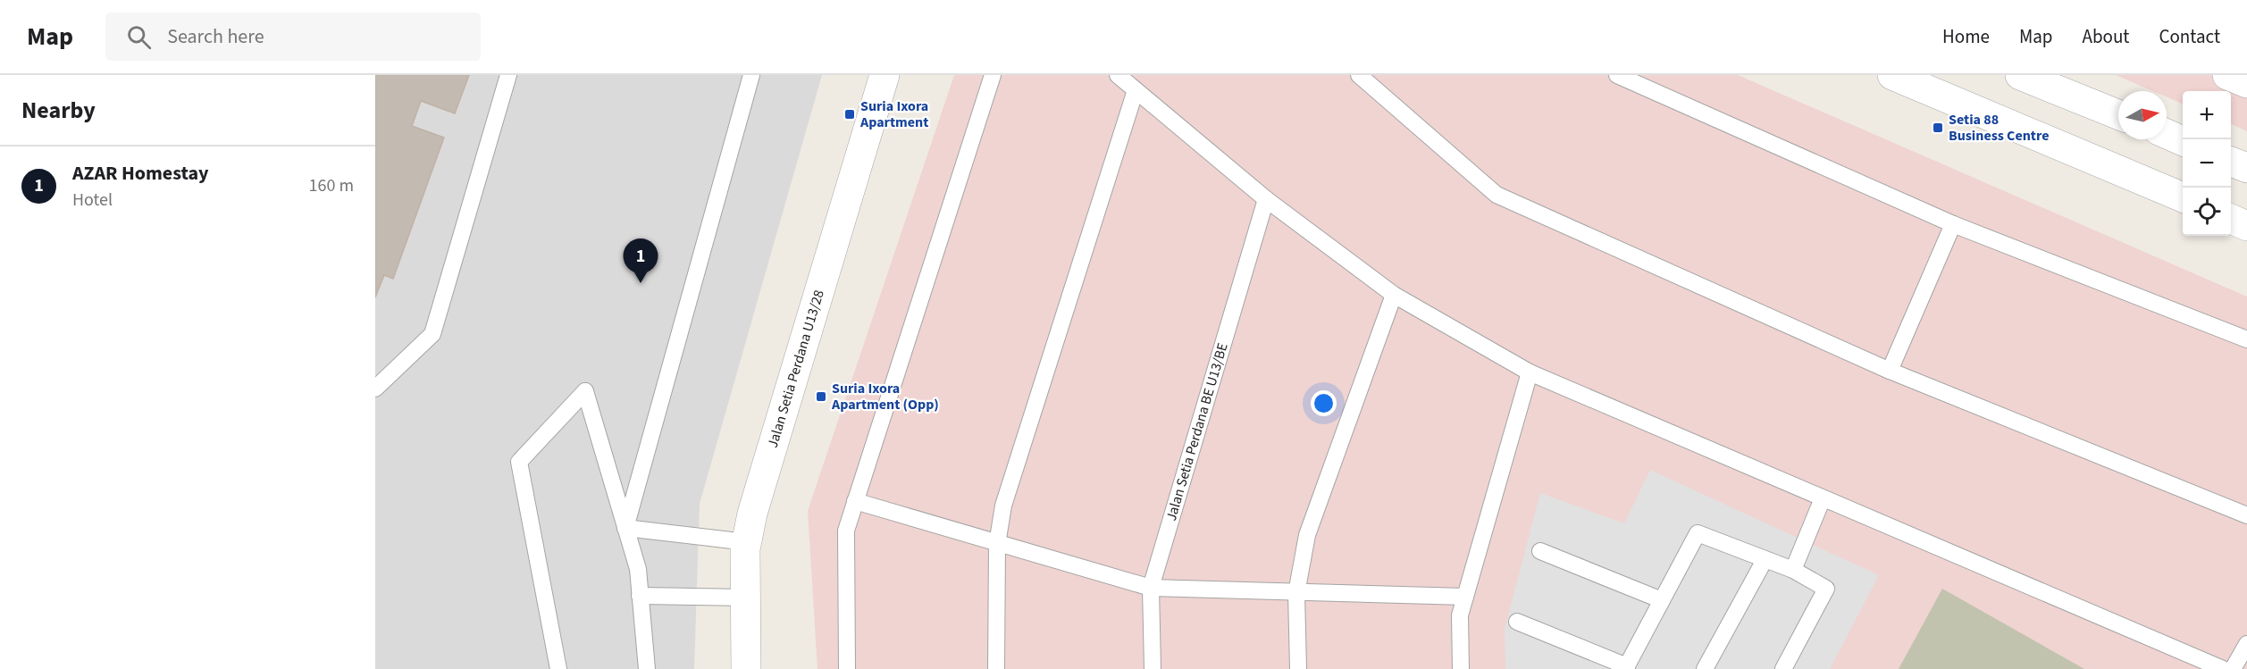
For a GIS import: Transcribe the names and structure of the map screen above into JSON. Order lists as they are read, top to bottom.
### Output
{
  "streets": {
    "street": ["Jalan Setia Perdana U13/28"],
    "lane": ["Jalan Setia Perdana BE U13/BE"]
  },
  "places": {
    "transit": ["Suria Ixora Apartment", "Setia 88 Business Centre", "Suria Ixora Apartment (Opp)"]
  },
  "north": "right",
  "page": {
    "header": "Map",
    "search": "Search here",
    "nav": [
      "Home",
      "Map",
      "About",
      "Contact"
    ],
    "heading": "Nearby",
    "map_buttons": ["+", "−"],
    "list": [
      {
        "mark": "1",
        "name": "AZAR Homestay",
        "note": "Hotel",
        "value": "160 m"
      }
    ],
    "pins": "1"
  }
}
